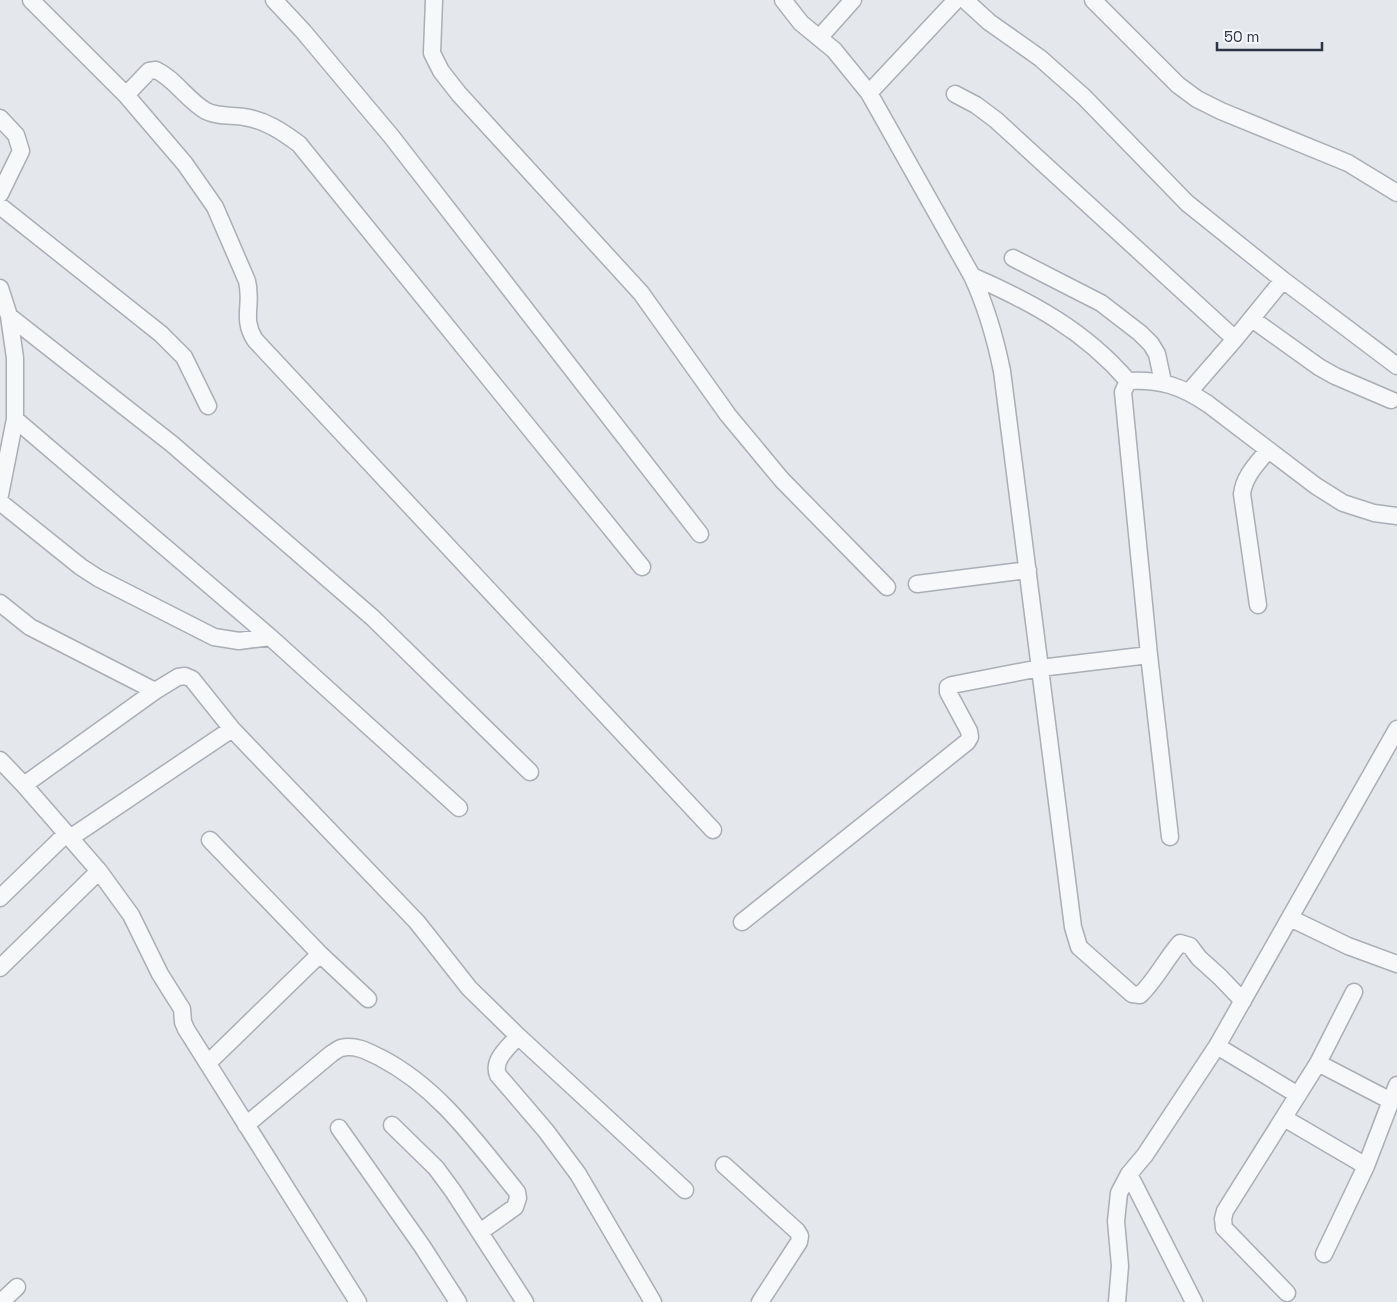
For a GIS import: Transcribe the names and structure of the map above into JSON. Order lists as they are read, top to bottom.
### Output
{
  "scale_bar": "50 m"
}
